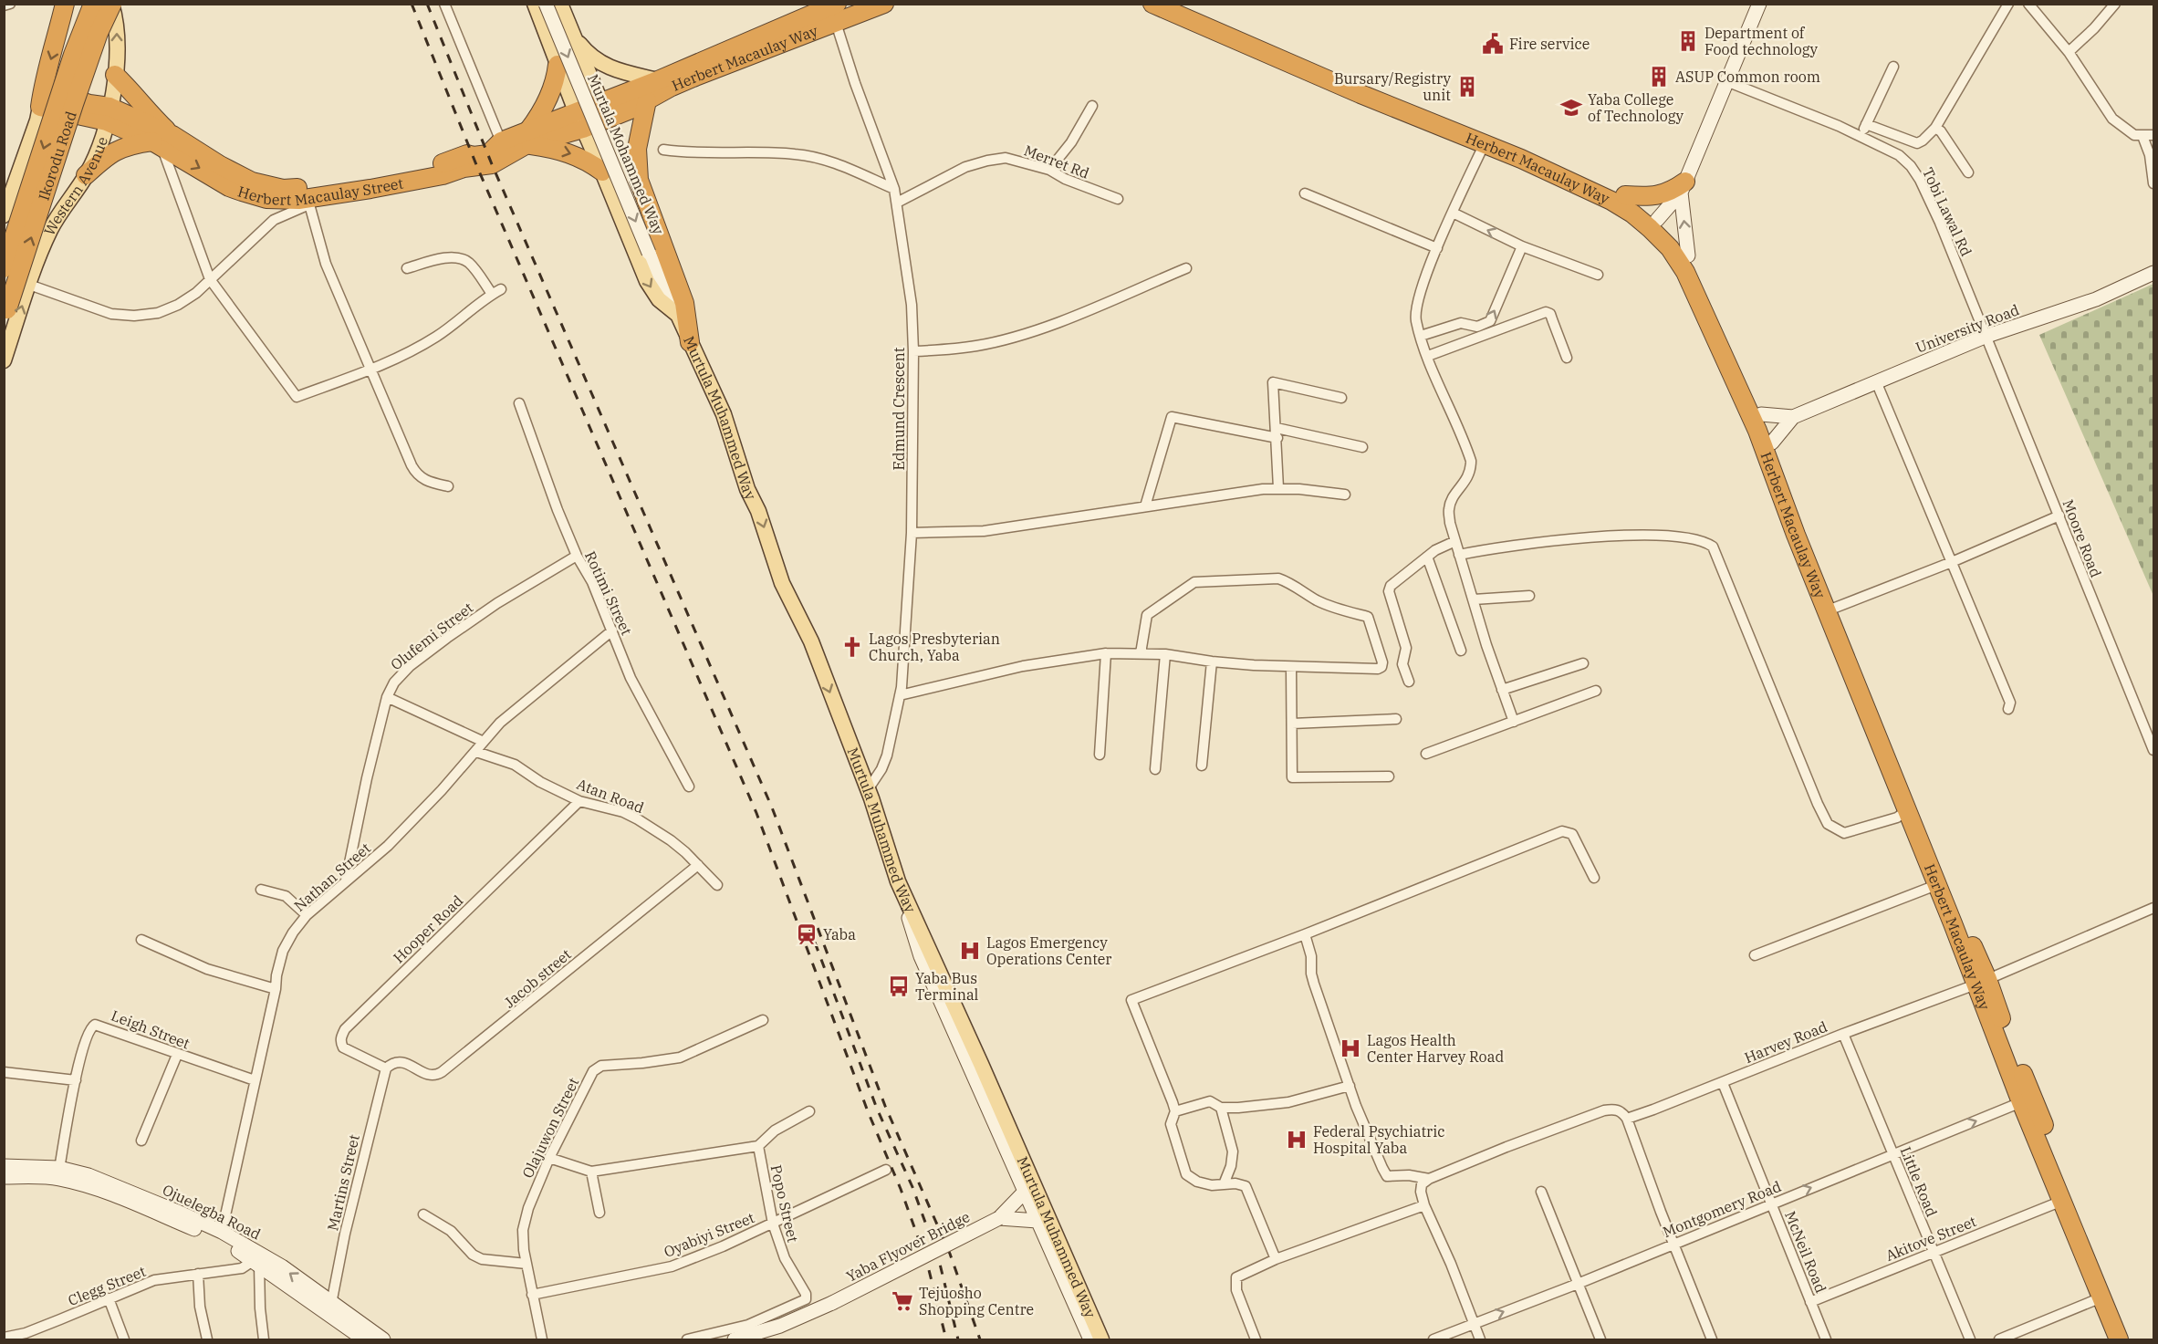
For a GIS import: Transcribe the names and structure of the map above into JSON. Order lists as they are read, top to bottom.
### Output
{
  "streets": {
    "highway": ["Herbert Macaulay Way", "Ikorodu Road", "Herbert Macaulay Street"],
    "main road": [
      "Murtala Mohammed Way",
      "Western Avenue",
      "University Road",
      "Murtula Muhammed Way",
      "Ojuelegba Road",
      "Yaba Flyover Bridge"
    ],
    "street": [
      "Merret Rd",
      "Tobi Lawal Rd",
      "Edmund Crescent",
      "Moore Road",
      "Rotimi Street",
      "Olufemi Street",
      "Atan Road",
      "Nathan Street",
      "Hooper Road",
      "Jacob street",
      "Leigh Street",
      "Harvey Road",
      "Olajuwon Street",
      "Little Road",
      "Martins Street",
      "Popo Street",
      "Montgomery Road",
      "Oyabiyi Street",
      "Akitove Street",
      "McNeil Road",
      "Clegg Street"
    ]
  },
  "crossings": [
    ["Herbert Macaulay Way", "Herbert Macaulay Street"],
    ["Herbert Macaulay Way", "Edmund Crescent"],
    ["Herbert Macaulay Way", "Harvey Road"],
    ["Herbert Macaulay Way", "Montgomery Road"],
    ["Herbert Macaulay Way", "Akitove Street"],
    ["Murtala Mohammed Way", "Murtula Muhammed Way"],
    ["Ikorodu Road", "Western Avenue"],
    ["Merret Rd", "Edmund Crescent"],
    ["Western Avenue", "Herbert Macaulay Street"],
    ["Tobi Lawal Rd", "University Road"],
    ["Tobi Lawal Rd", "Moore Road"],
    ["University Road", "Moore Road"],
    ["Edmund Crescent", "Murtula Muhammed Way"],
    ["Rotimi Street", "Olufemi Street"],
    ["Rotimi Street", "Nathan Street"],
    ["Olufemi Street", "Nathan Street"],
    ["Atan Road", "Nathan Street"],
    ["Atan Road", "Hooper Road"],
    ["Atan Road", "Jacob street"],
    ["Nathan Street", "Leigh Street"],
    ["Nathan Street", "Ojuelegba Road"],
    ["Hooper Road", "Jacob street"],
    ["Hooper Road", "Martins Street"],
    ["Jacob street", "Martins Street"],
    ["Leigh Street", "Ojuelegba Road"],
    ["Harvey Road", "Little Road"],
    ["Harvey Road", "McNeil Road"],
    ["Olajuwon Street", "Oyabiyi Street"],
    ["Little Road", "Montgomery Road"],
    ["Little Road", "Akitove Street"],
    ["Martins Street", "Ojuelegba Road"],
    ["Popo Street", "Oyabiyi Street"],
    ["Montgomery Road", "McNeil Road"],
    ["Ojuelegba Road", "Clegg Street"],
    ["Akitove Street", "McNeil Road"]
  ],
  "one_way": ["Western Avenue", "Murtula Muhammed Way", "Montgomery Road"],
  "places": {
    "building": ["Department of Food technology", "ASUP Common room", "Bursary/Registry unit"],
    "public building": ["Fire service"],
    "school or university": ["Yaba College of Technology"],
    "church": ["Lagos Presbyterian Church, Yaba"],
    "station": ["Yaba"],
    "hospital": ["Lagos Emergency Operations Center", "Lagos Health Center Harvey Road", "Federal Psychiatric Hospital Yaba"],
    "bus stop": ["Yaba Bus Terminal"],
    "supermarket": ["Tejuosho Shopping Centre"]
  }
}
